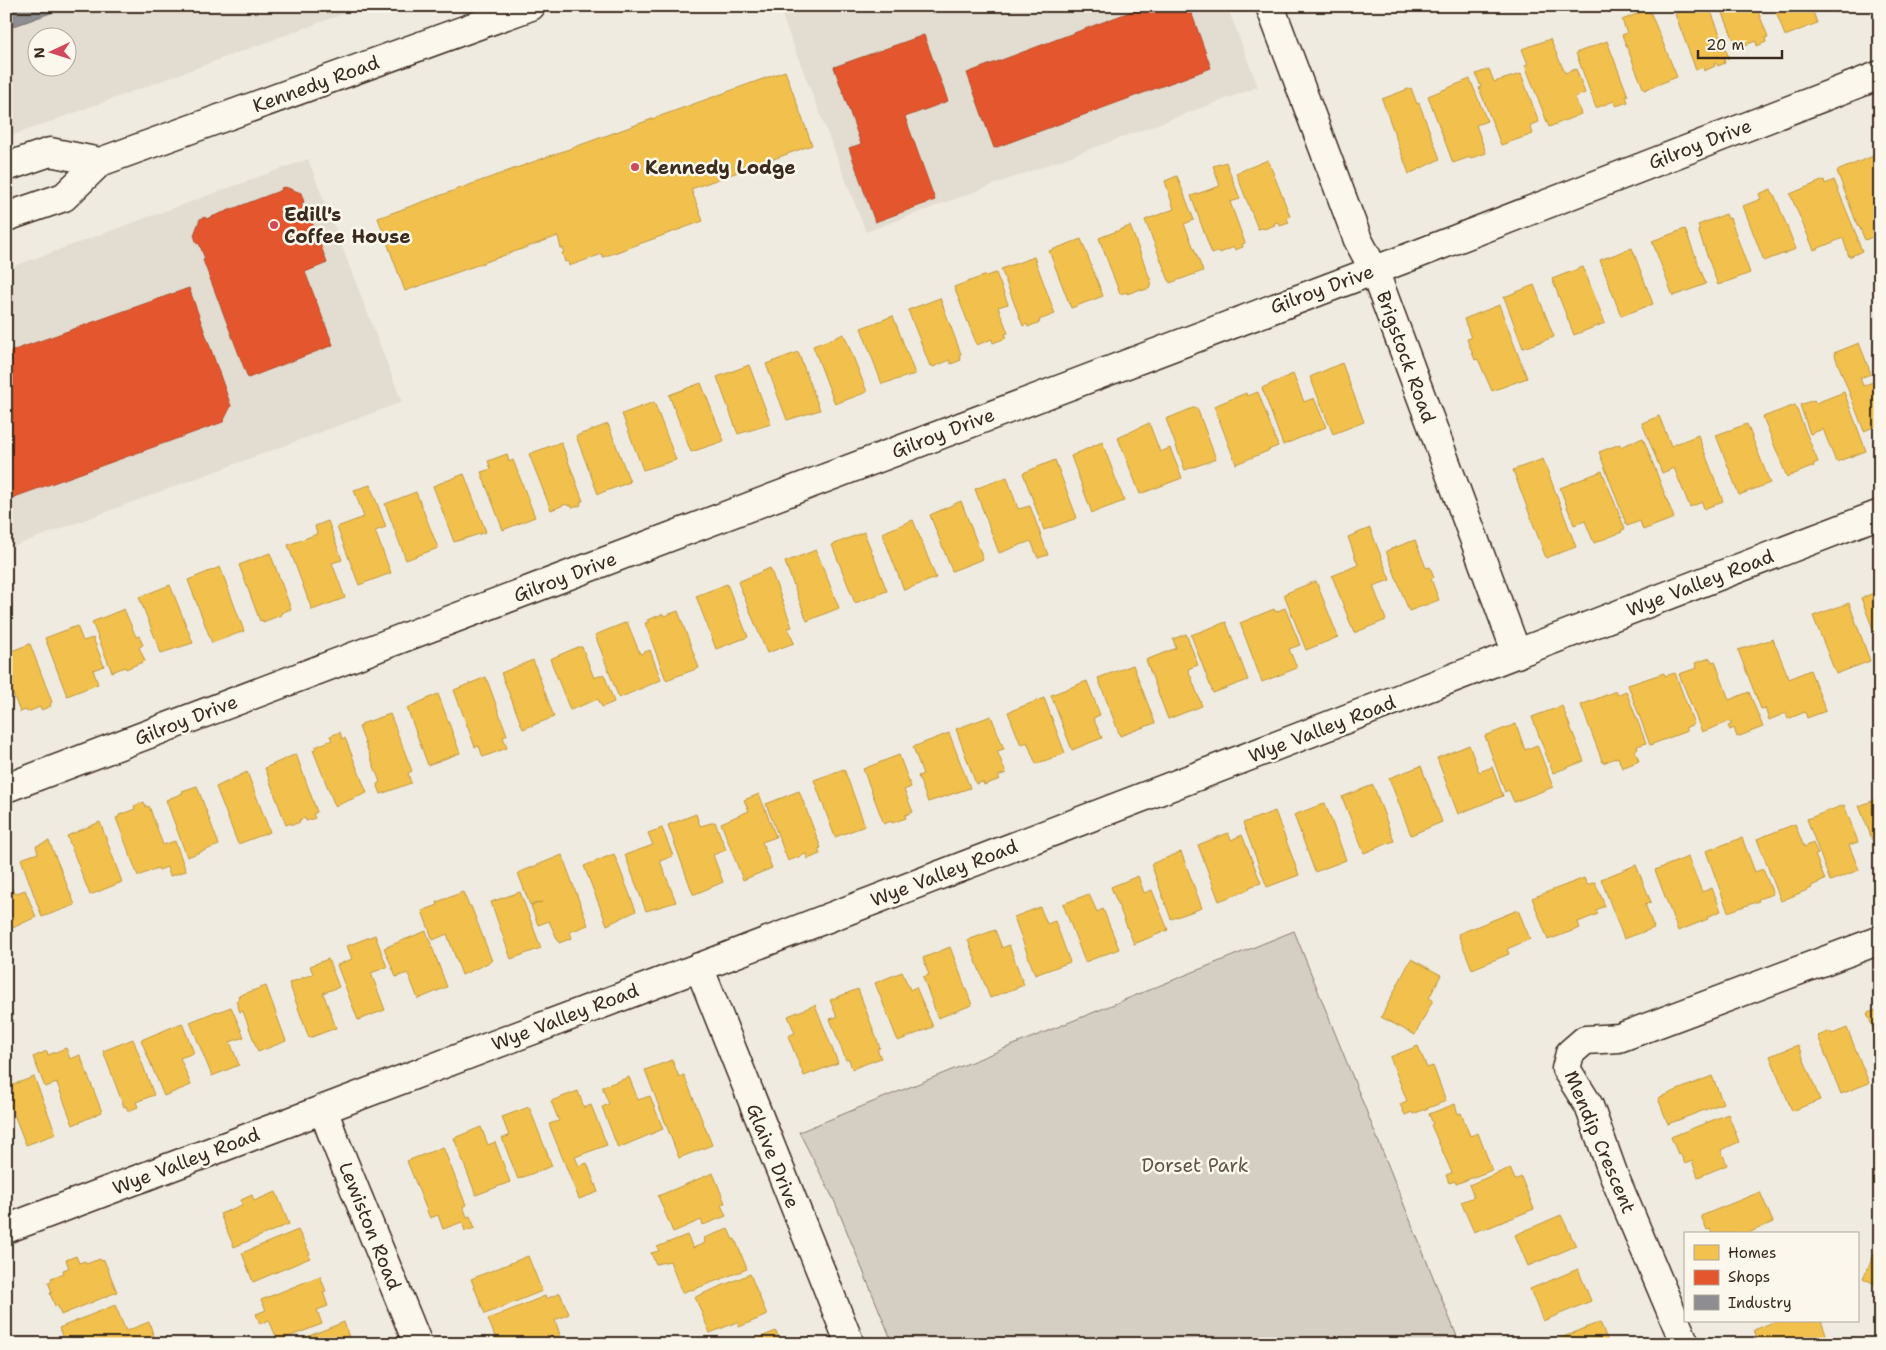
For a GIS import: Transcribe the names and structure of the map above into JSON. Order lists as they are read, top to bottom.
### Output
{
  "streets": {
    "street": [
      "Kennedy Road",
      "Gilroy Drive",
      "Brigstock Road",
      "Wye Valley Road",
      "Mendip Crescent",
      "Glaive Drive",
      "Lewiston Road"
    ]
  },
  "crossings": [
    ["Gilroy Drive", "Brigstock Road"],
    ["Brigstock Road", "Wye Valley Road"],
    ["Wye Valley Road", "Glaive Drive"],
    ["Wye Valley Road", "Lewiston Road"]
  ],
  "parks": ["Dorset Park"],
  "places": ["Kennedy Lodge", "Edill's Coffee House"],
  "legend": ["Homes", "Shops", "Industry"],
  "scale_bar": "20 m",
  "north": "left"
}
